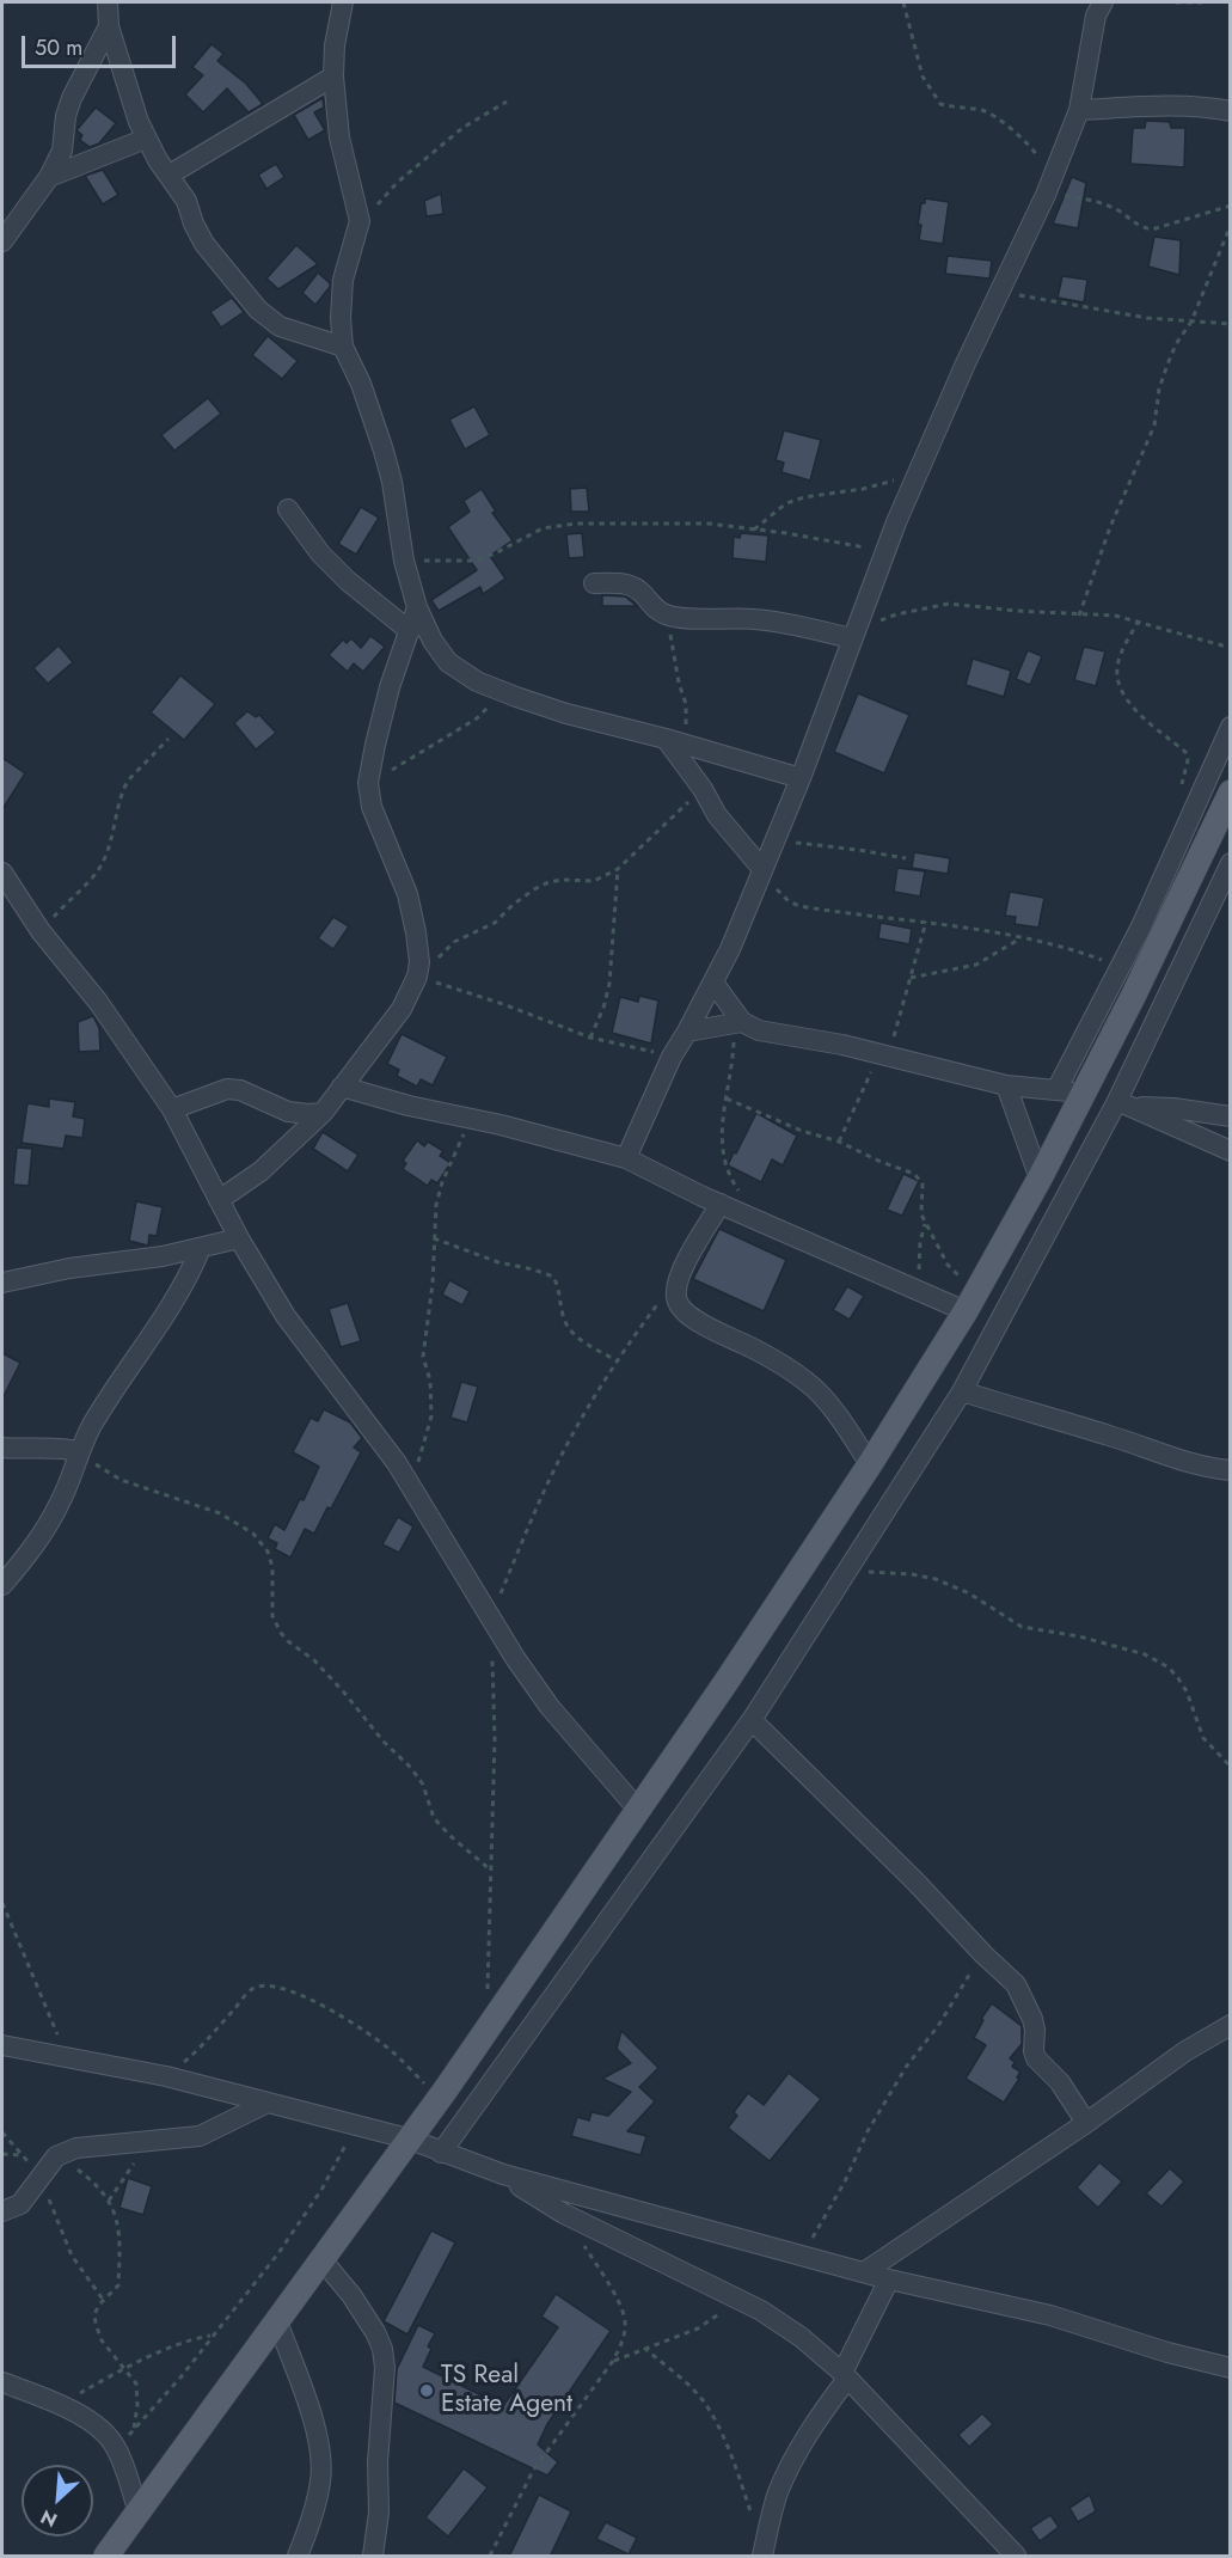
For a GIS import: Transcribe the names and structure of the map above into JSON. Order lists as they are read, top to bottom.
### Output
{
  "places": ["TS Real Estate Agent"],
  "scale_bar": "50 m",
  "north": "bottom left"
}
